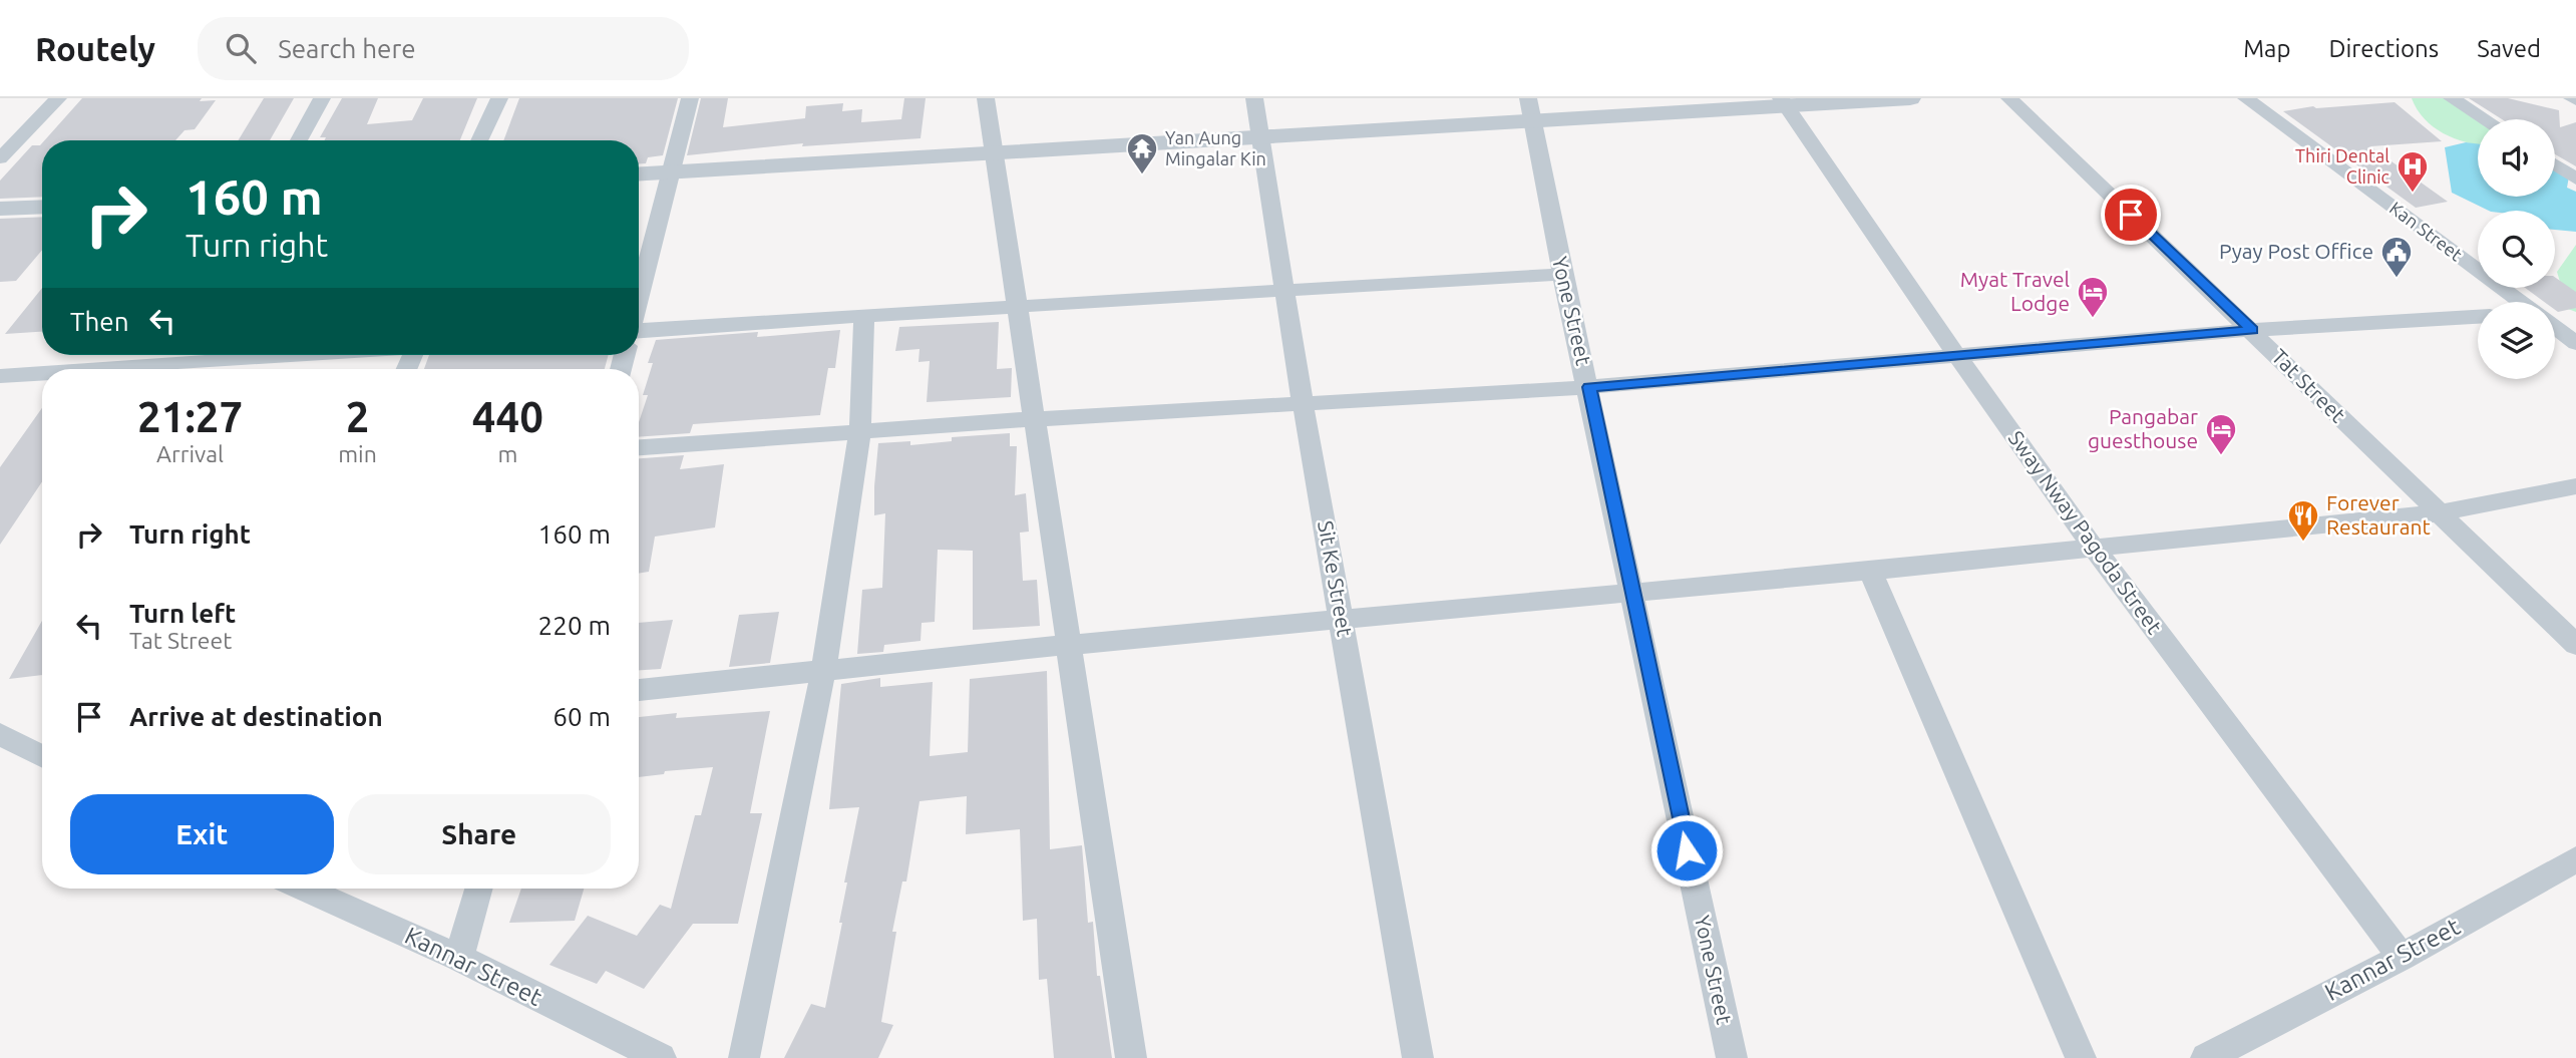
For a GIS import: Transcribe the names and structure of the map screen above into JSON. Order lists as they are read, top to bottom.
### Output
{
  "streets": {
    "street": [
      "Kan Street",
      "Yone Street",
      "Tat Street",
      "Sway Nway Pagoda Street",
      "Sit Ke Street",
      "Kannar Street"
    ]
  },
  "crossings": [
    ["Sway Nway Pagoda Street", "Kannar Street"]
  ],
  "places": {
    "temple": ["Yan Aung Mingalar Kin"],
    "hospital": ["Thiri Dental Clinic"],
    "public building": ["Pyay Post Office"],
    "hotel": ["Myat Travel Lodge", "Pangabar guesthouse"],
    "restaurant": ["Forever Restaurant"]
  },
  "page": {
    "header": "Routely",
    "search": "Search here",
    "nav": ["Map", "Directions", "Saved"],
    "turn": ["160 m", "Turn right"],
    "then": "Then",
    "eta": [
      "21:27",
      "Arrival",
      "2",
      "min",
      "440",
      "m"
    ],
    "list": [
      {
        "name": "Turn right",
        "value": "160 m"
      },
      {
        "name": "Turn left",
        "note": "Tat Street",
        "value": "220 m"
      },
      {
        "name": "Arrive at destination",
        "value": "60 m"
      }
    ],
    "buttons": ["Exit", "Share"]
  }
}
